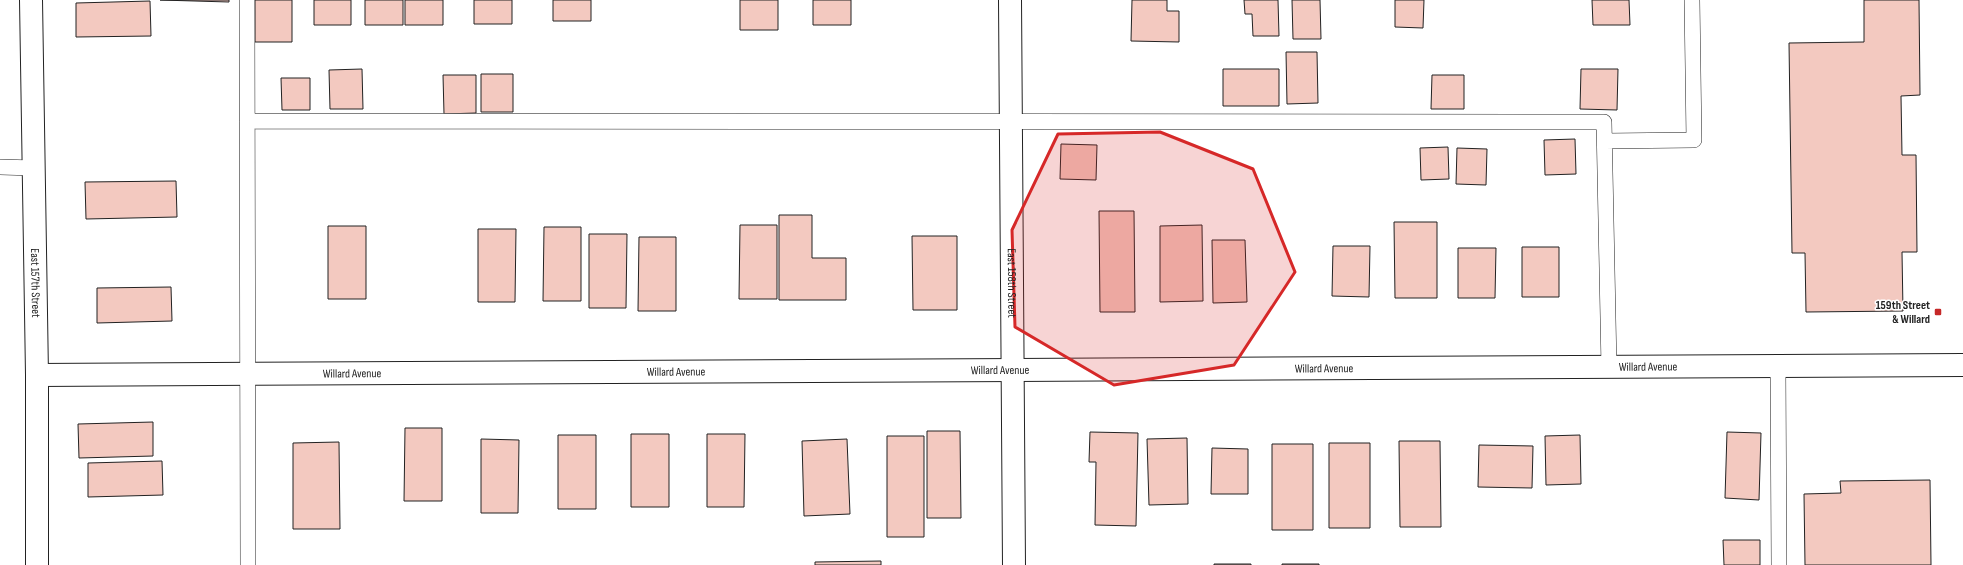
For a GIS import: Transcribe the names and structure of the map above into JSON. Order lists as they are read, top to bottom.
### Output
{
  "streets": {
    "street": ["East 157th Street", "East 158th Street", "Willard Avenue"]
  },
  "crossings": [
    ["East 157th Street", "Willard Avenue"],
    ["East 158th Street", "Willard Avenue"]
  ],
  "places": {
    "transit": ["159th Street & Willard"]
  }
}
